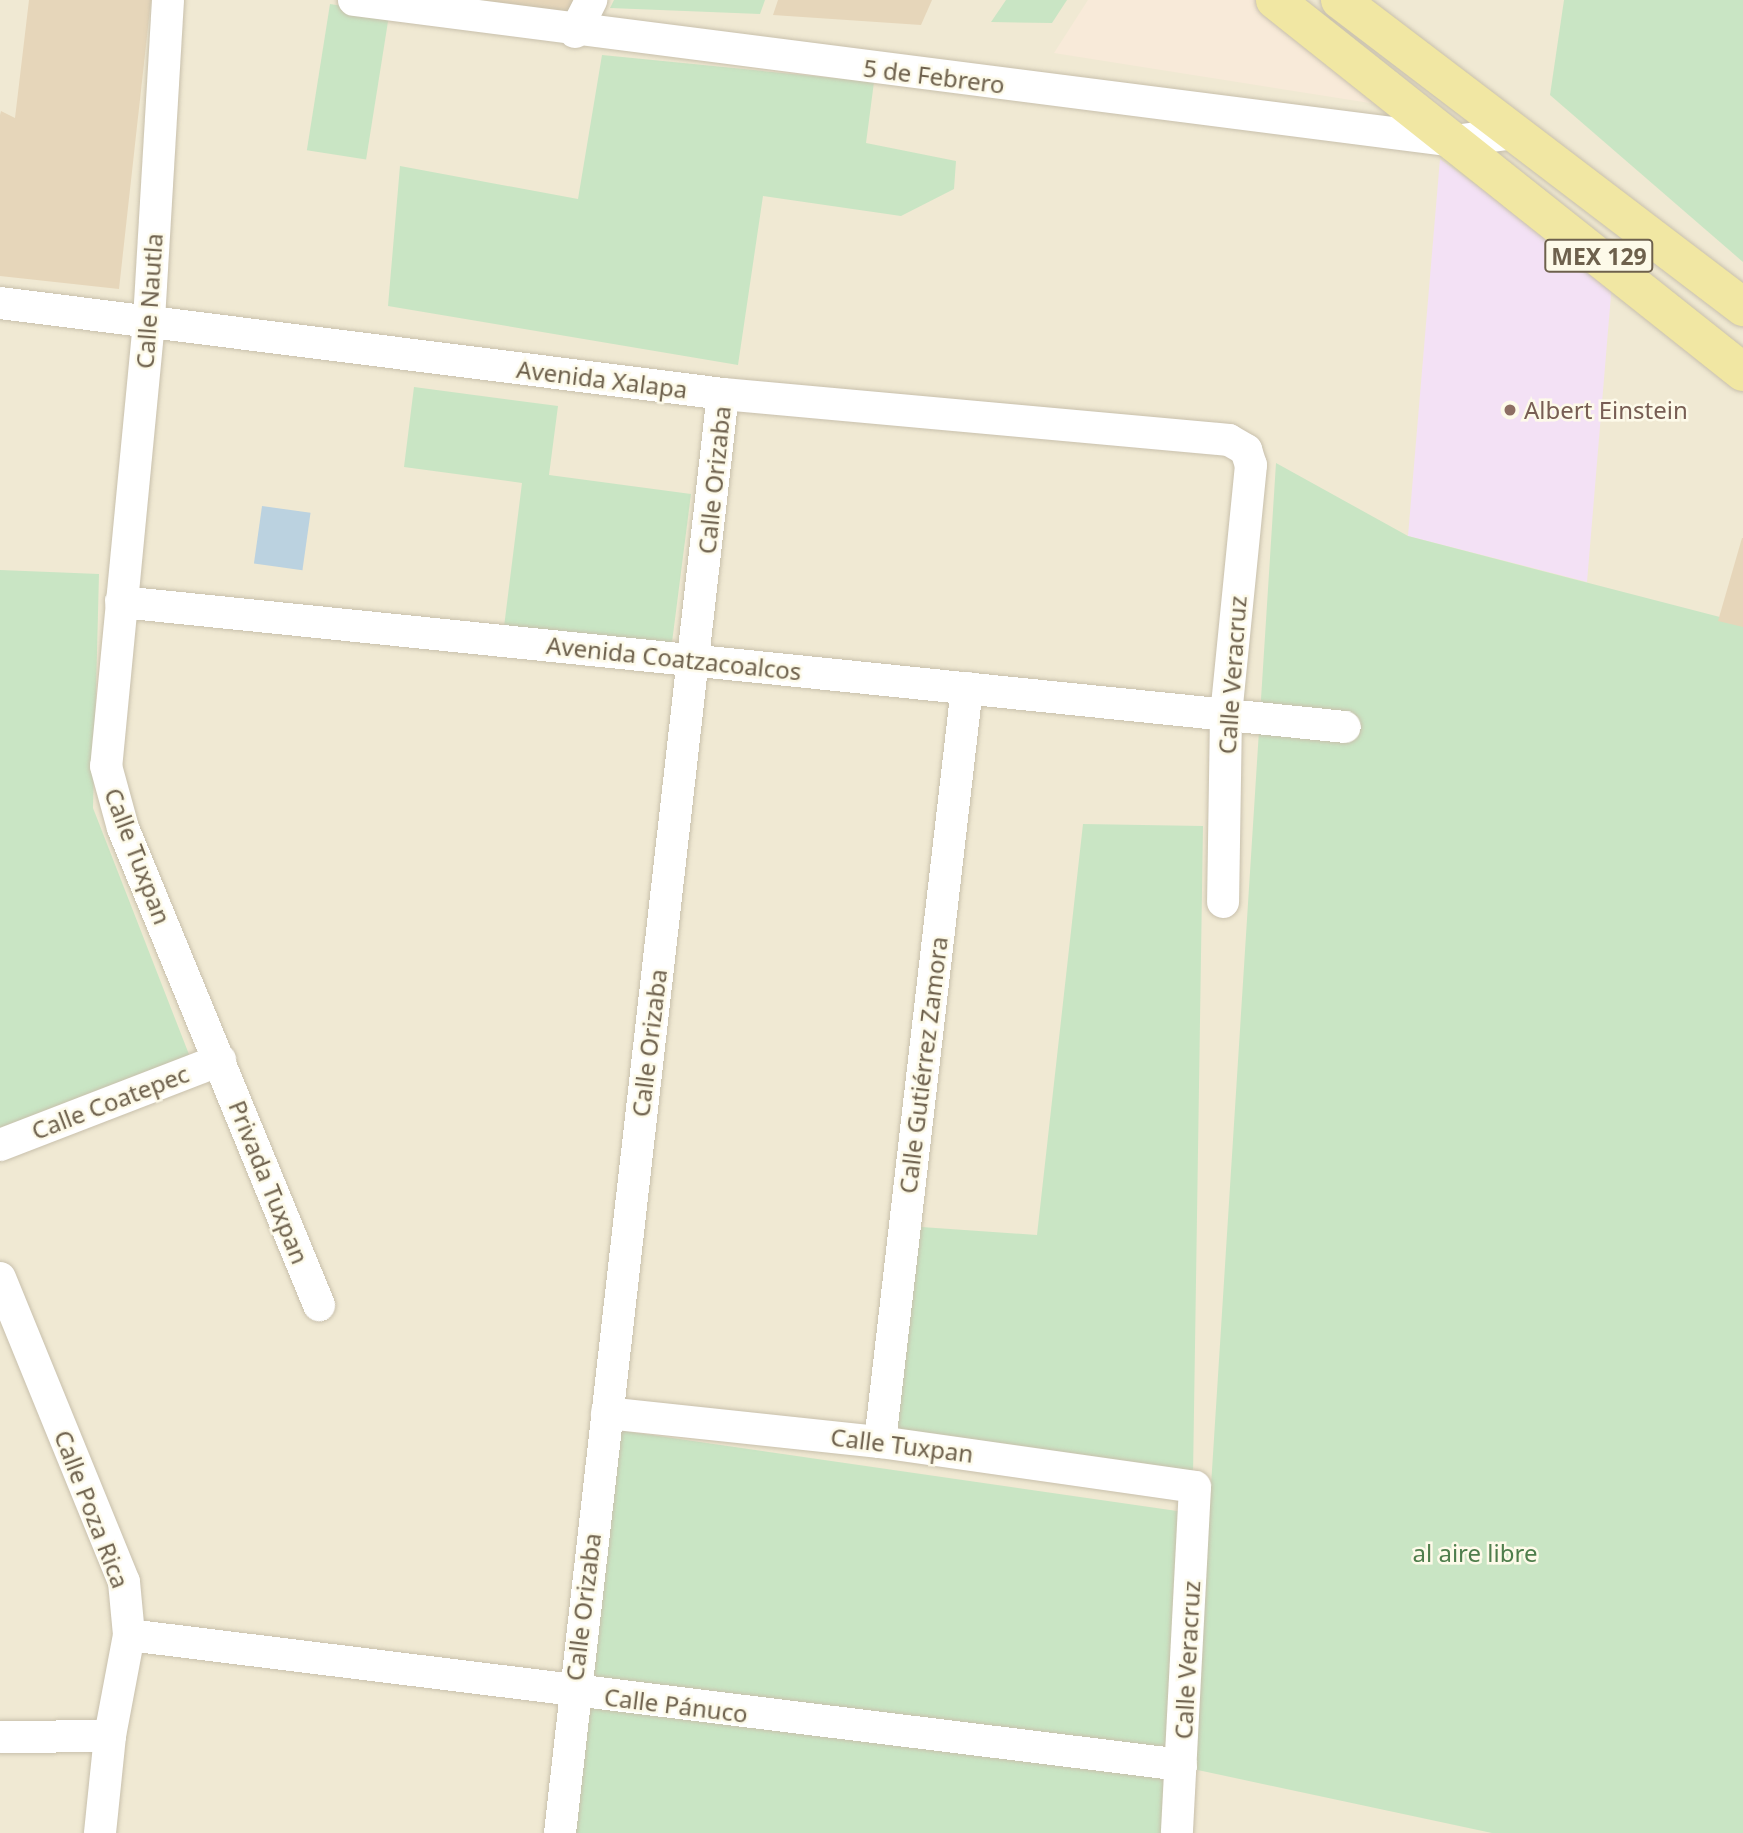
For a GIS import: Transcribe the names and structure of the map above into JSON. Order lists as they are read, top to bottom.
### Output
{
  "streets": {
    "main road": ["MEX 129"],
    "street": [
      "5 de Febrero",
      "Calle Nautla",
      "Avenida Xalapa",
      "Calle Orizaba",
      "Avenida Coatzacoalcos",
      "Calle Veracruz",
      "Calle Tuxpan",
      "Calle Gutiérrez Zamora",
      "Calle Coatepec",
      "Privada Tuxpan",
      "Calle Poza Rica",
      "Calle Pánuco"
    ]
  },
  "crossings": [
    ["5 de Febrero", "MEX 129"],
    ["Calle Nautla", "Avenida Xalapa"],
    ["Calle Nautla", "Avenida Coatzacoalcos"],
    ["Calle Nautla", "Calle Tuxpan"],
    ["Avenida Xalapa", "Calle Orizaba"],
    ["Avenida Xalapa", "Calle Veracruz"],
    ["Calle Orizaba", "Avenida Coatzacoalcos"],
    ["Calle Orizaba", "Calle Tuxpan"],
    ["Calle Orizaba", "Calle Pánuco"],
    ["Avenida Coatzacoalcos", "Calle Veracruz"],
    ["Avenida Coatzacoalcos", "Calle Tuxpan"],
    ["Avenida Coatzacoalcos", "Calle Gutiérrez Zamora"],
    ["Calle Veracruz", "Calle Tuxpan"],
    ["Calle Veracruz", "Calle Pánuco"],
    ["Calle Tuxpan", "Calle Gutiérrez Zamora"],
    ["Calle Tuxpan", "Calle Coatepec"],
    ["Calle Tuxpan", "Privada Tuxpan"],
    ["Calle Coatepec", "Privada Tuxpan"],
    ["Calle Poza Rica", "Calle Pánuco"]
  ],
  "parks": ["al aire libre"],
  "places": ["Albert Einstein"]
}
